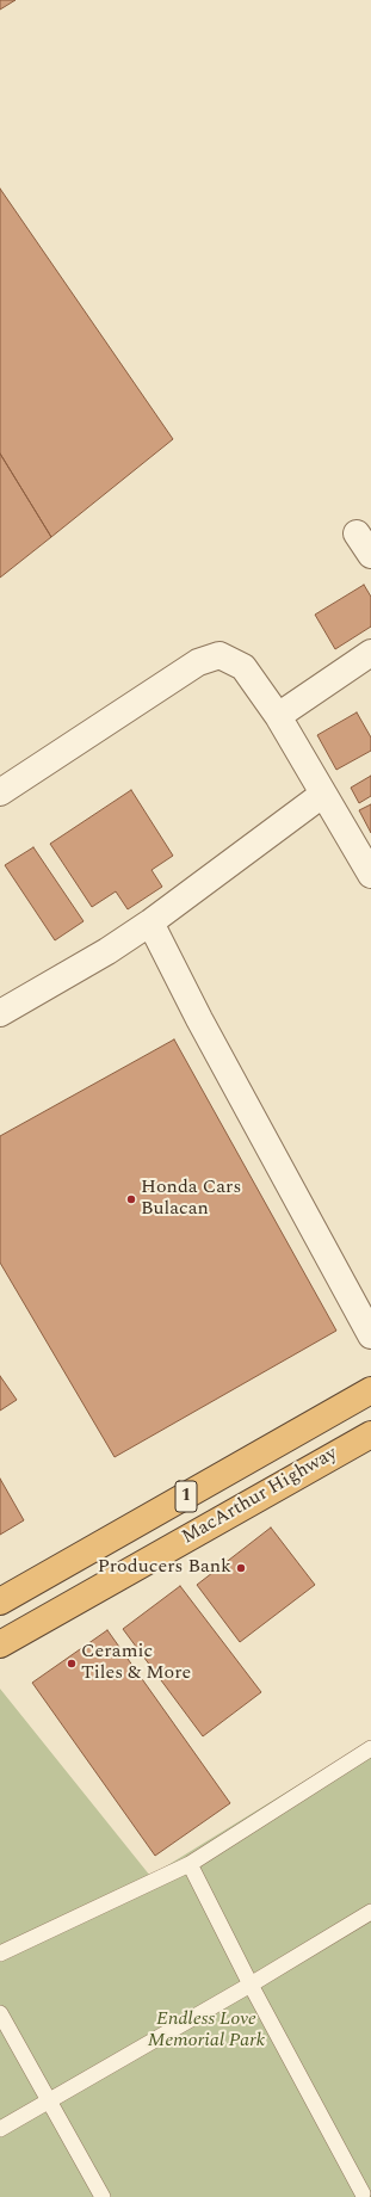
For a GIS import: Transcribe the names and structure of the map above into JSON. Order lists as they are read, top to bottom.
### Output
{
  "streets": {
    "highway": ["1", "MacArthur Highway"]
  },
  "parks": ["Endless Love Memorial Park"],
  "places": ["Honda Cars Bulacan", "Producers Bank", "Ceramic Tiles & More"]
}
